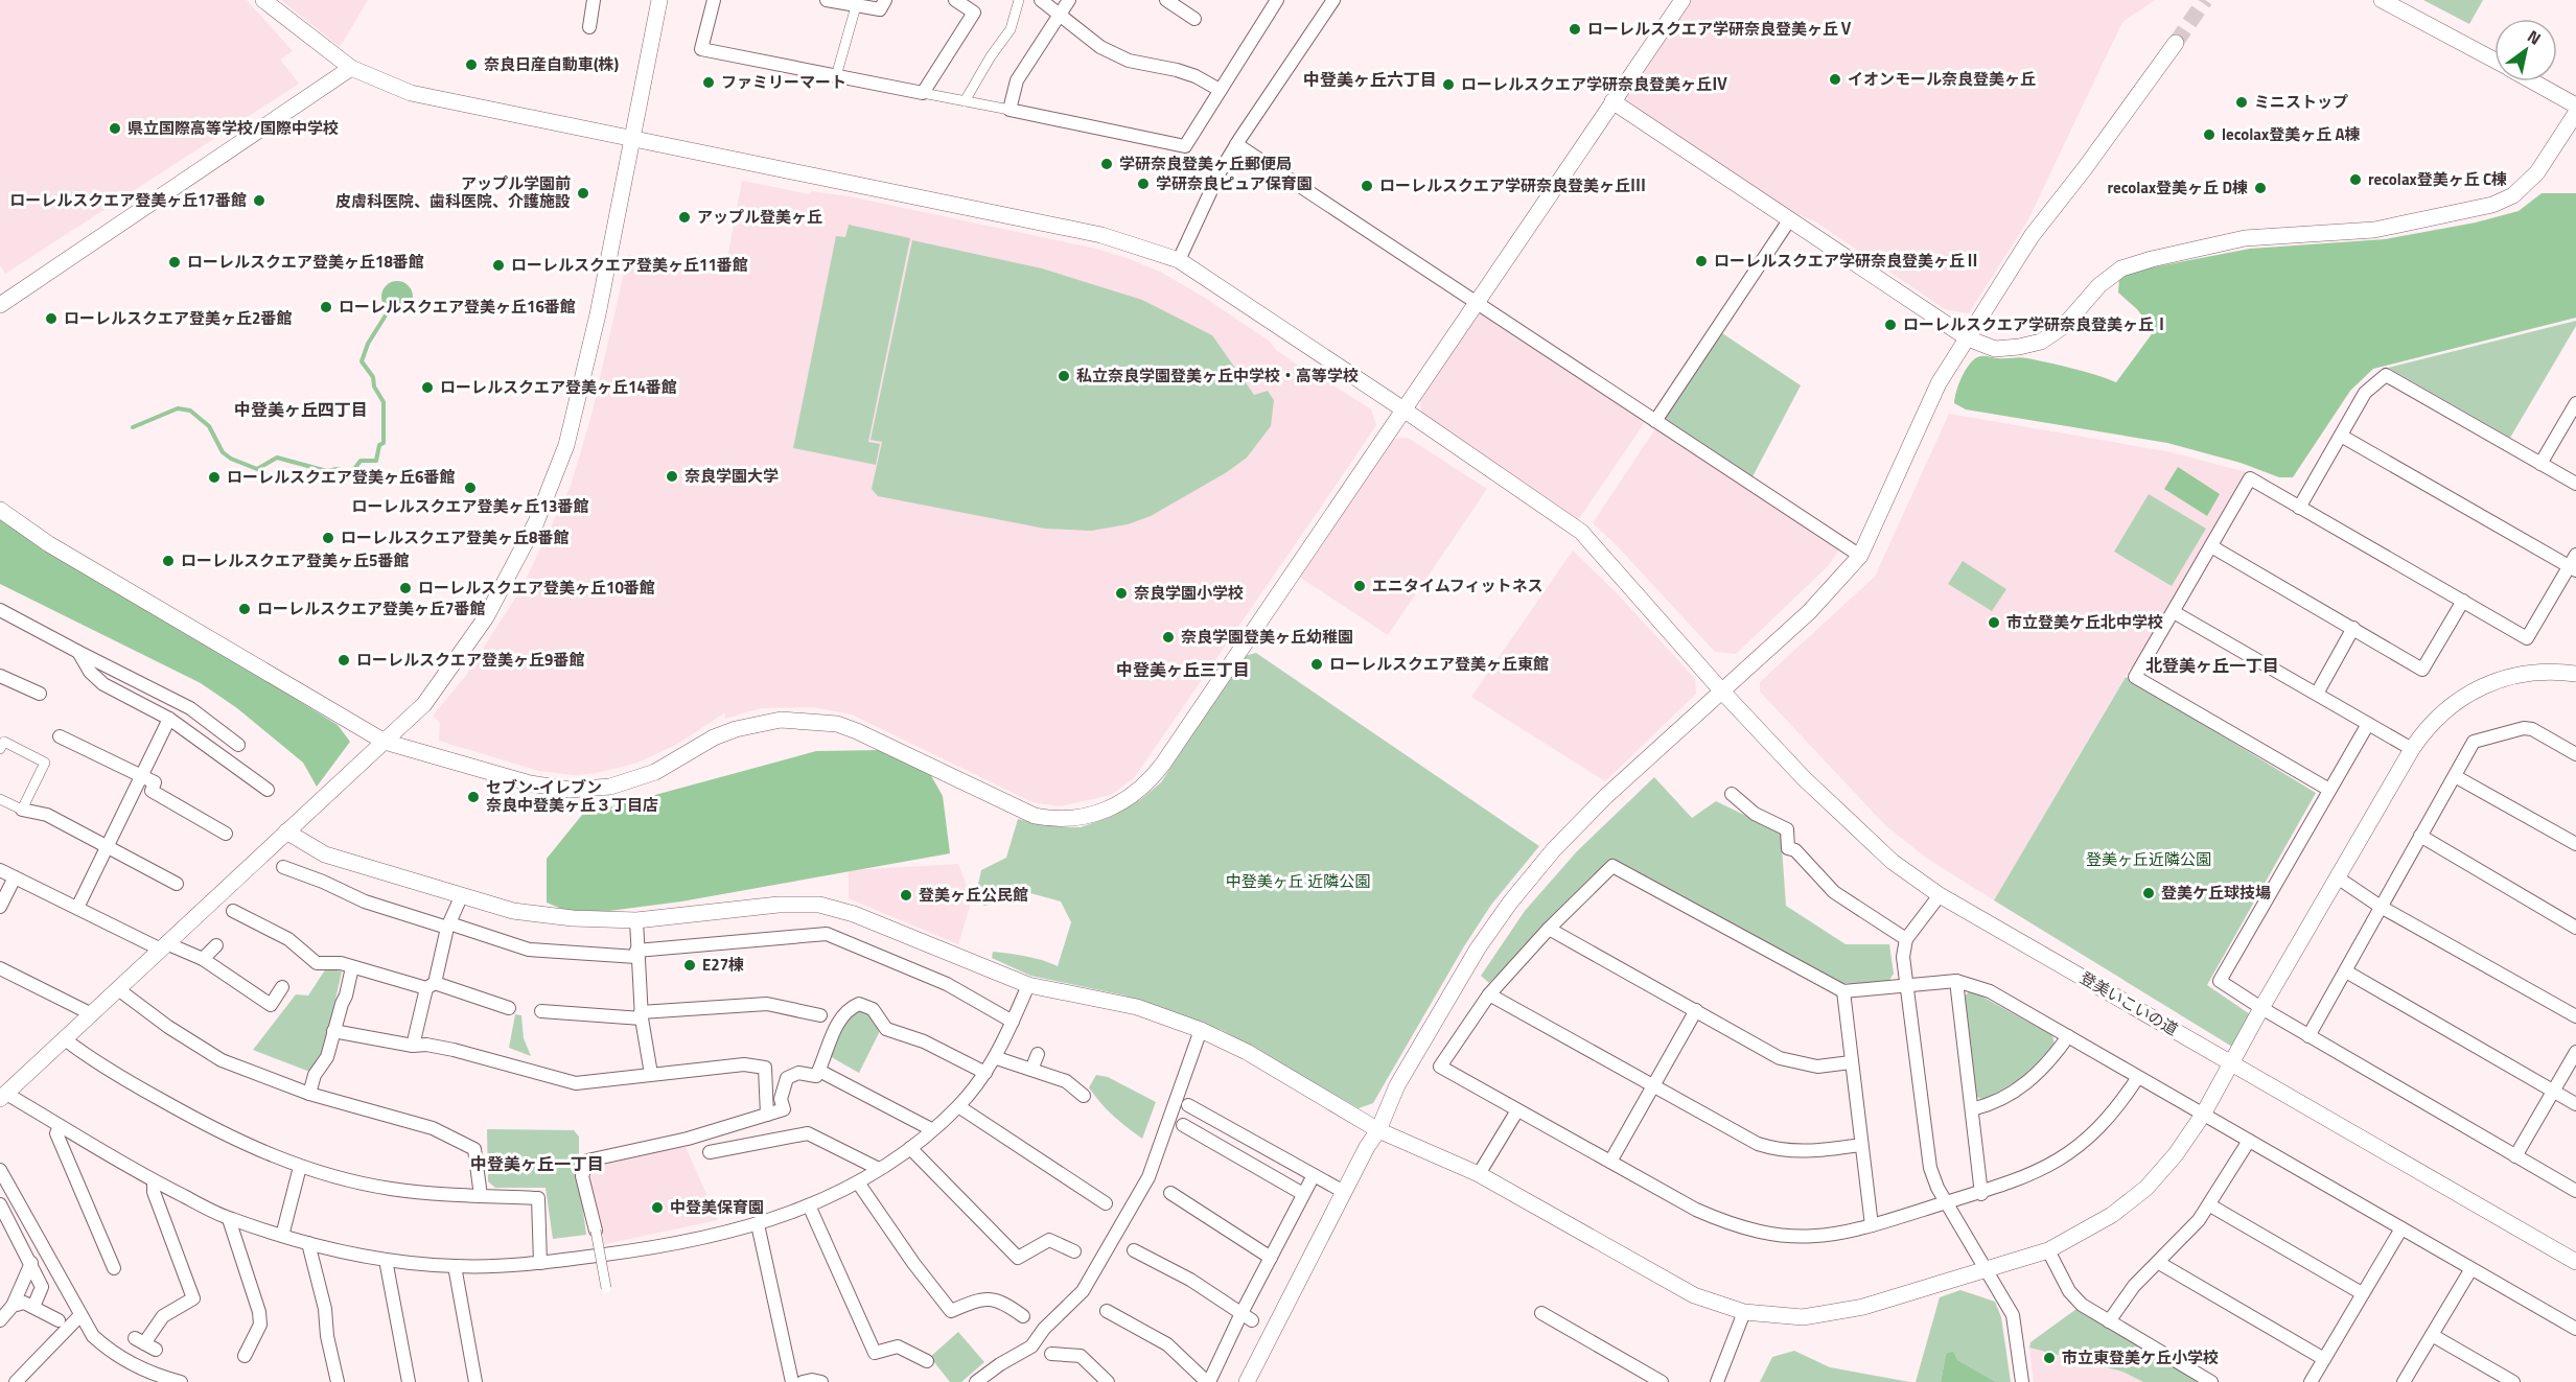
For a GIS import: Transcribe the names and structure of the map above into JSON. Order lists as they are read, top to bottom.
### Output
{
  "streets": {
    "street": ["登美いこいの道"]
  },
  "districts": [
    "中登美ヶ丘六丁目",
    "中登美ヶ丘四丁目",
    "北登美ヶ丘一丁目",
    "中登美ヶ丘三丁目",
    "中登美ヶ丘一丁目"
  ],
  "parks": ["登美ヶ丘近隣公園", "中登美ヶ丘 近隣公園"],
  "places": [
    "ローレルスクエア学研奈良登美ヶ丘Ⅴ",
    "奈良日産自動車(株)",
    "イオンモール奈良登美ヶ丘",
    "ファミリーマート",
    "ローレルスクエア学研奈良登美ヶ丘Ⅳ",
    "ミニストップ",
    "県立国際高等学校/国際中学校",
    "lecolax登美ヶ丘 A棟",
    "学研奈良登美ヶ丘郵便局",
    "recolax登美ヶ丘 C棟",
    "学研奈良ピュア保育園",
    "ローレルスクエア学研奈良登美ヶ丘Ⅲ",
    "recolax登美ヶ丘 D棟",
    "アップル学園前 皮膚科医院、歯科医院、介護施設",
    "ローレルスクエア登美ヶ丘17番館",
    "アップル登美ヶ丘",
    "ローレルスクエア学研奈良登美ヶ丘Ⅱ",
    "ローレルスクエア登美ヶ丘18番館",
    "ローレルスクエア登美ヶ丘11番館",
    "ローレルスクエア登美ヶ丘16番館",
    "ローレルスクエア登美ヶ丘2番館",
    "ローレルスクエア学研奈良登美ヶ丘Ⅰ",
    "私立奈良学園登美ヶ丘中学校・高等学校",
    "ローレルスクエア登美ヶ丘14番館",
    "奈良学園大学",
    "ローレルスクエア登美ヶ丘6番館",
    "ローレルスクエア登美ヶ丘13番館",
    "ローレルスクエア登美ヶ丘8番館",
    "ローレルスクエア登美ヶ丘5番館",
    "エニタイムフィットネス",
    "ローレルスクエア登美ヶ丘10番館",
    "奈良学園小学校",
    "ローレルスクエア登美ヶ丘7番館",
    "市立登美ケ丘北中学校",
    "奈良学園登美ヶ丘幼稚園",
    "ローレルスクエア登美ヶ丘9番館",
    "ローレルスクエア登美ヶ丘東館",
    "セブン-イレブン 奈良中登美ヶ丘３丁目店",
    "登美ケ丘球技場",
    "登美ヶ丘公民館",
    "E27棟",
    "中登美保育園",
    "市立東登美ケ丘小学校"
  ],
  "north": "top right"
}
